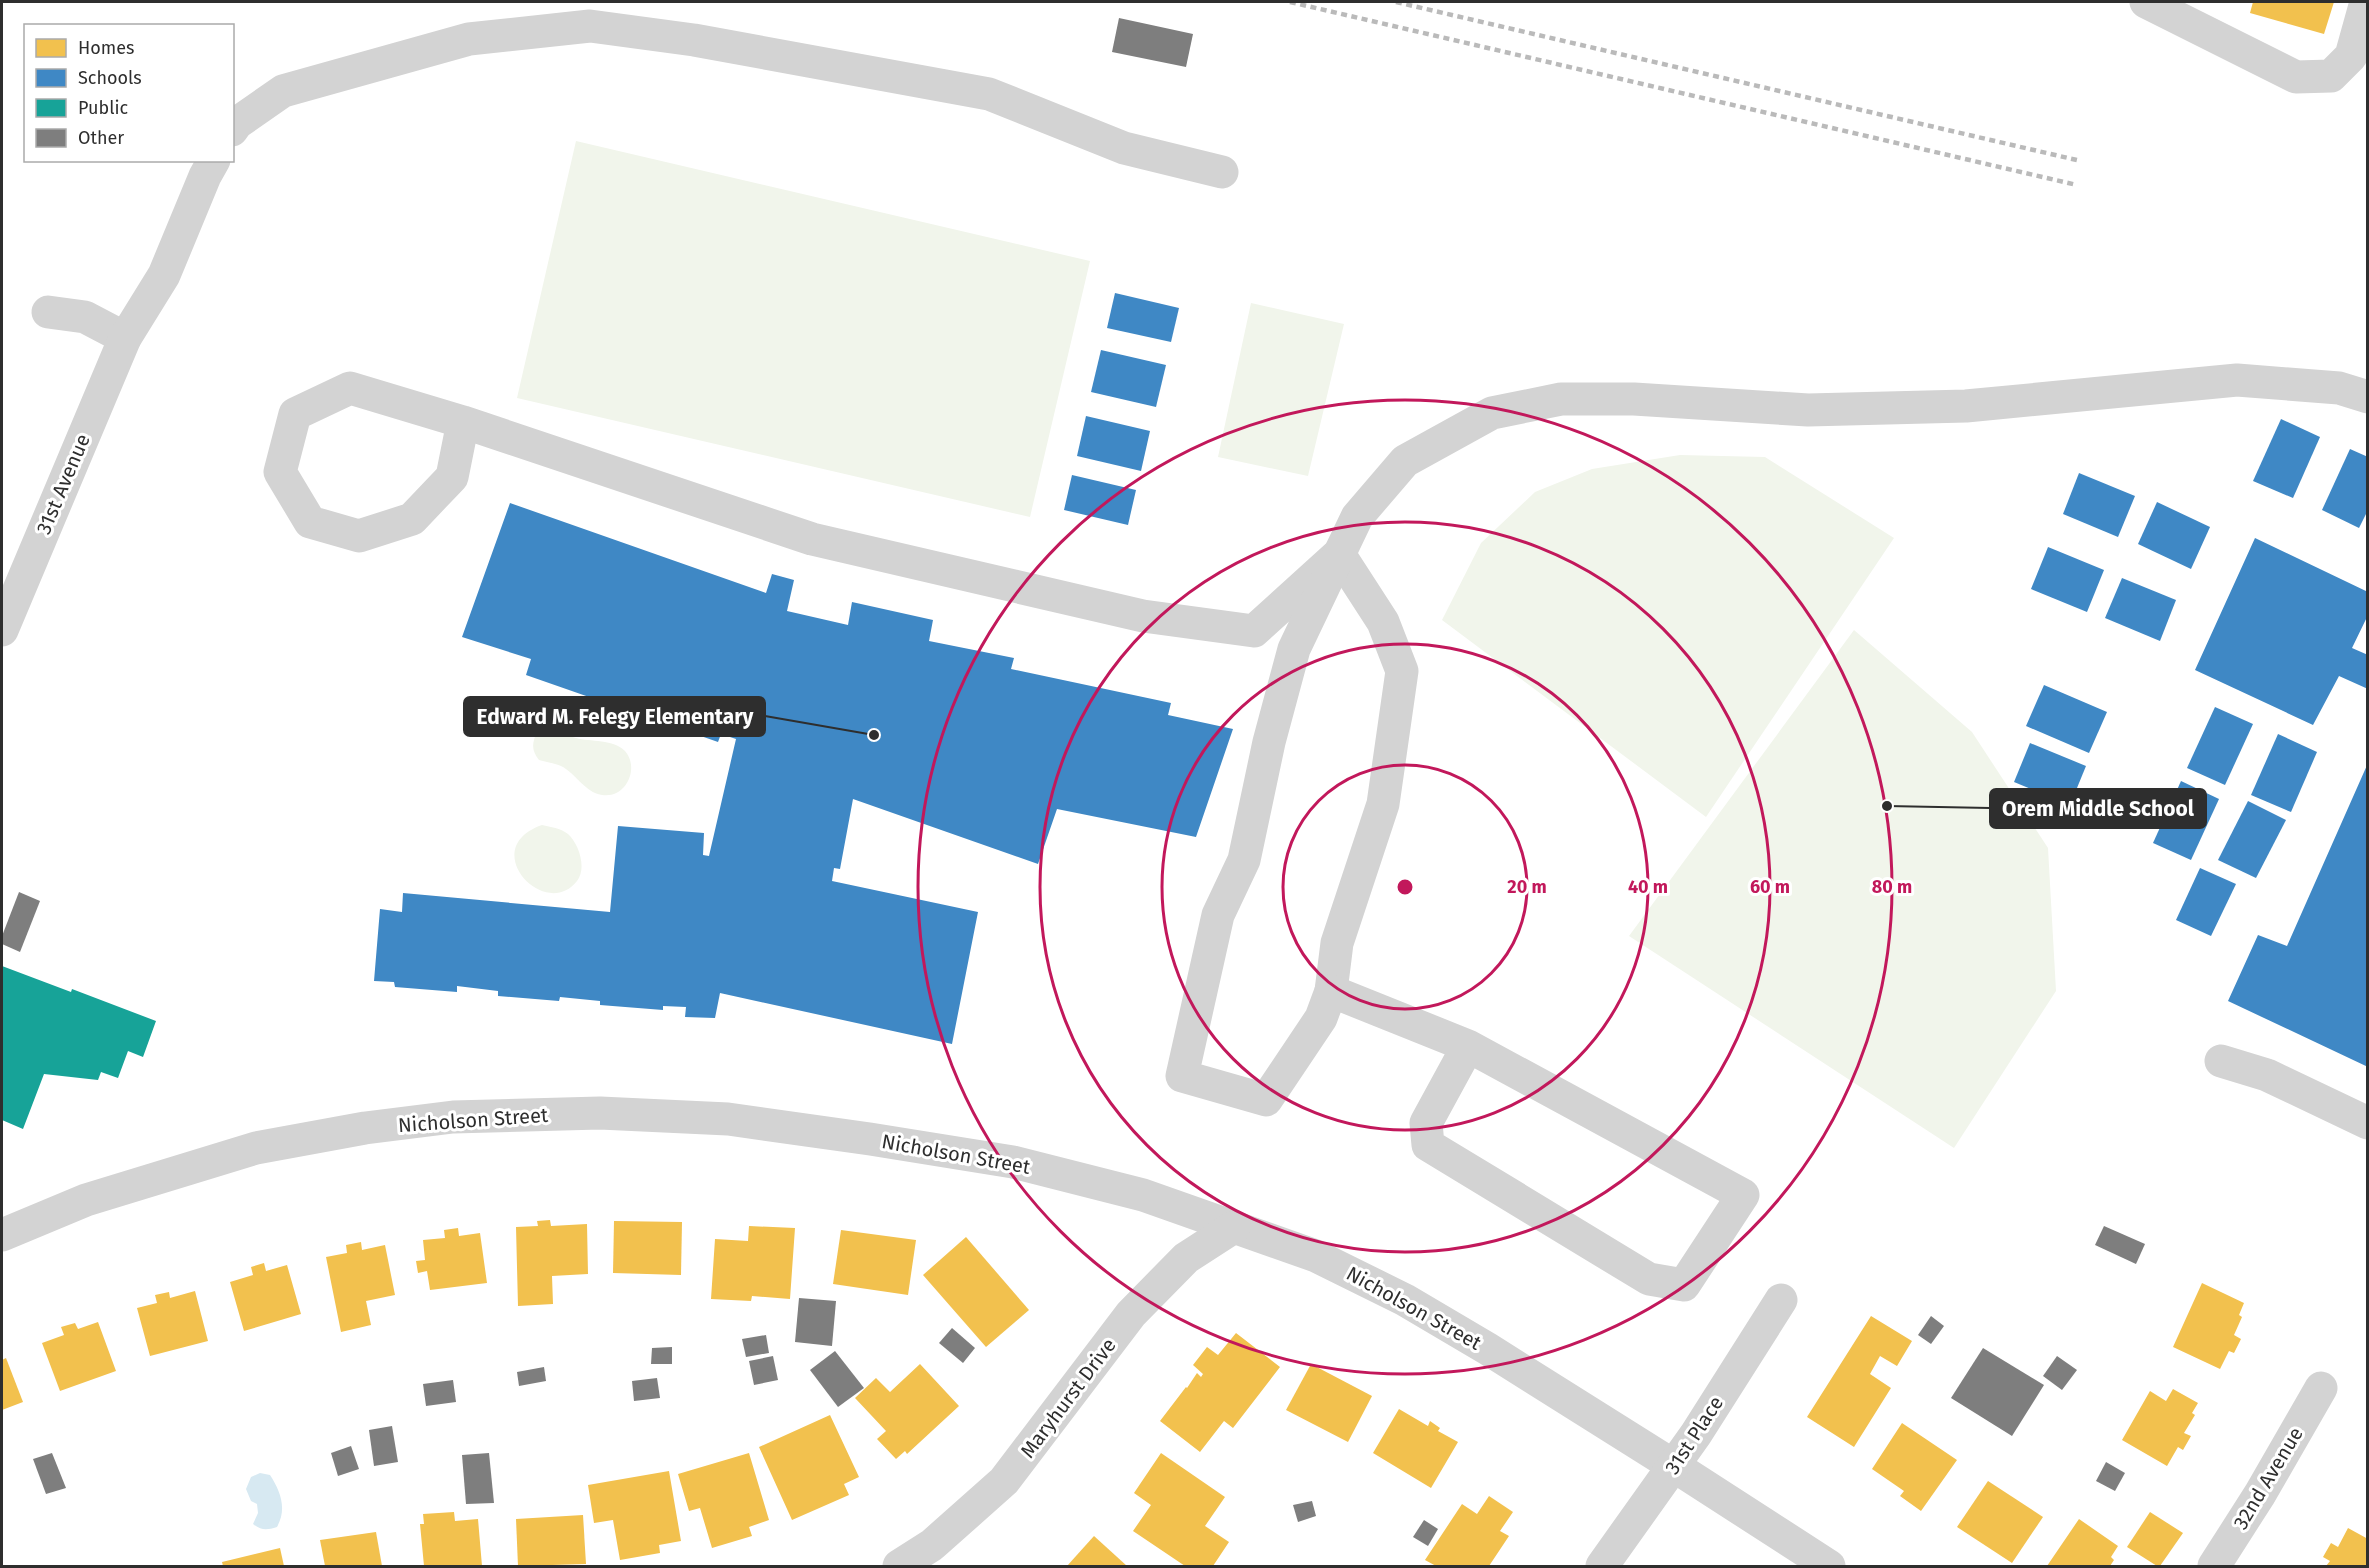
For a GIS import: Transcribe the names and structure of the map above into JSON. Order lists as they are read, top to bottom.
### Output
{
  "streets": {
    "street": [
      "31st Avenue",
      "Nicholson Street",
      "Maryhurst Drive",
      "31st Place",
      "32nd Avenue"
    ]
  },
  "crossings": [
    ["Nicholson Street", "Maryhurst Drive"],
    ["Nicholson Street", "31st Place"]
  ],
  "places": ["Edward M. Felegy Elementary", "Orem Middle School"],
  "legend": [
    "Homes",
    "Schools",
    "Public",
    "Other"
  ],
  "rings": [
    "20 m",
    "40 m",
    "60 m",
    "80 m"
  ]
}
